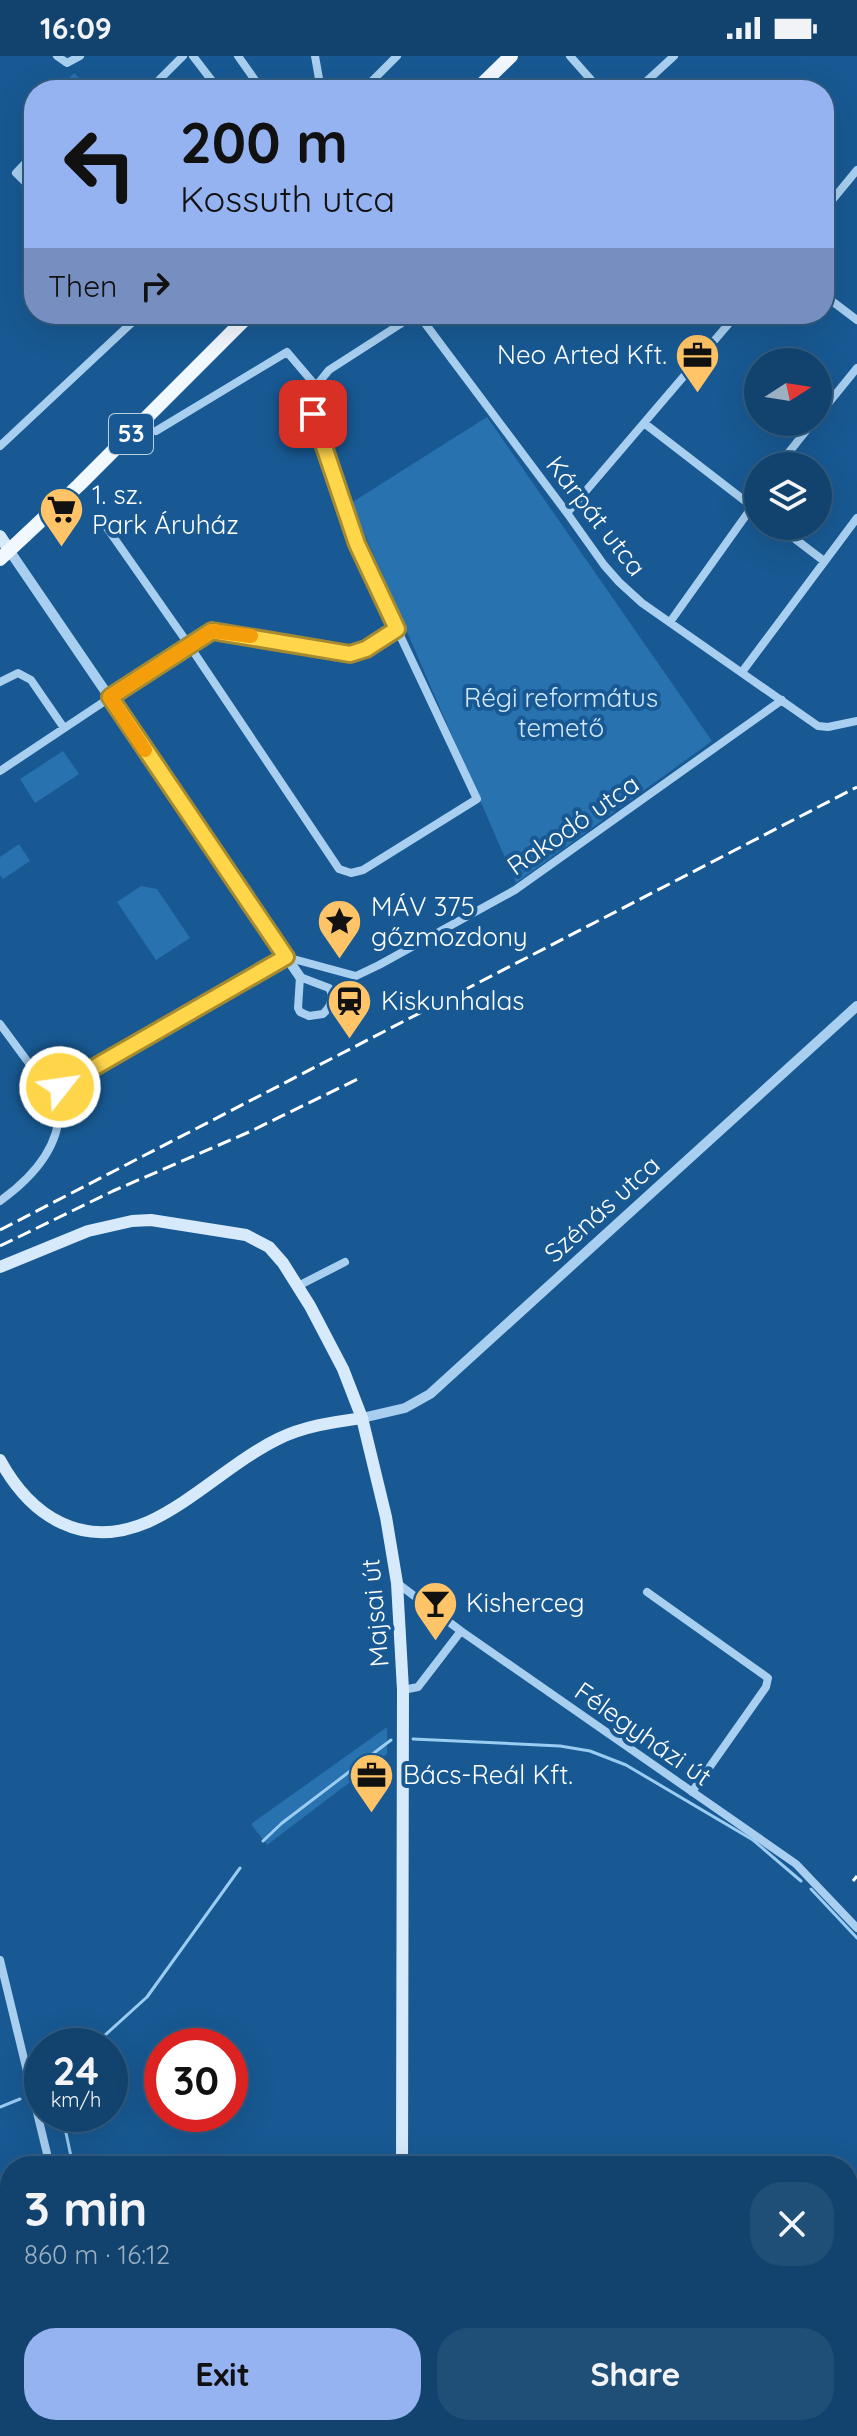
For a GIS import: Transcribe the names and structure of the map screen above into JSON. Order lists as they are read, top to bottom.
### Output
{
  "streets": {
    "main road": ["53", "Majsai út"],
    "street": [
      "Kárpát utca",
      "Rakodó utca",
      "Szénás utca",
      "Félegyházi út"
    ]
  },
  "crossings": [
    ["Kárpát utca", "Rakodó utca"],
    ["Szénás utca", "Majsai út"],
    ["Majsai út", "Félegyházi út"]
  ],
  "parks": ["Régi református temető"],
  "places": {
    "office": ["Neo Arted Kft.", "Bács-Reál Kft."],
    "supermarket": ["1. sz. Park Áruház"],
    "place": ["MÁV 375 gőzmozdony"],
    "station": ["Kiskunhalas"],
    "bar": ["Kisherceg"]
  },
  "north": "right",
  "page": {
    "status": "16:09",
    "turn": ["200 m", "Kossuth utca"],
    "then": "Then",
    "speed": "24 km/h",
    "limit": "30",
    "heading": ["3 min", "860 m · 16:12"],
    "buttons": ["Exit", "Share"]
  }
}
